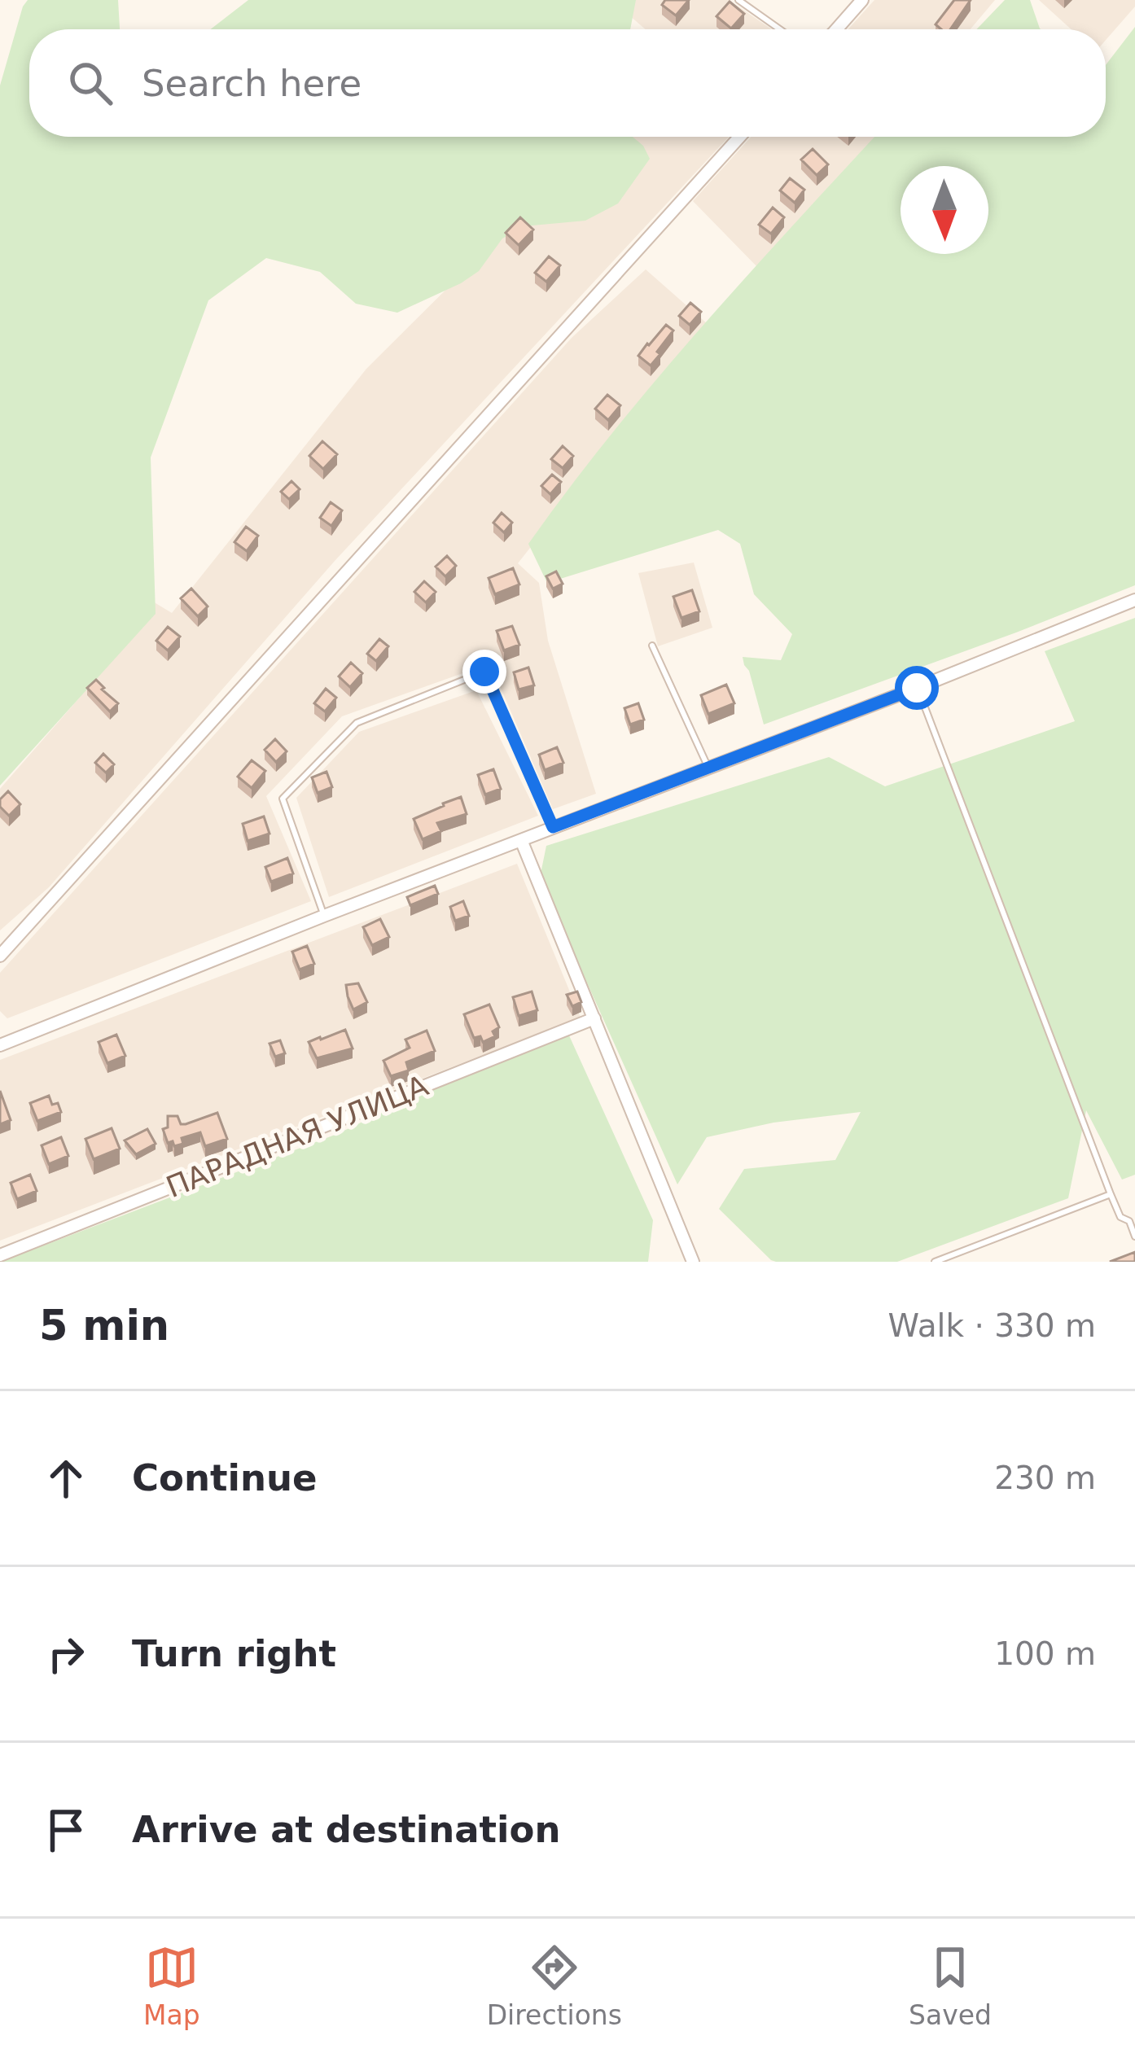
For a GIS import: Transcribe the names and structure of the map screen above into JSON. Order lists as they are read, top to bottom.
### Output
{
  "streets": {
    "street": ["ПАРАДНАЯ УЛИЦА"]
  },
  "north": "bottom",
  "page": {
    "search": "Search here",
    "heading": ["5 min", "Walk · 330 m"],
    "list": [
      ["Continue", "230 m"],
      ["Turn right", "100 m"],
      "Arrive at destination"
    ],
    "nav": ["Map", "Directions", "Saved"]
  }
}
